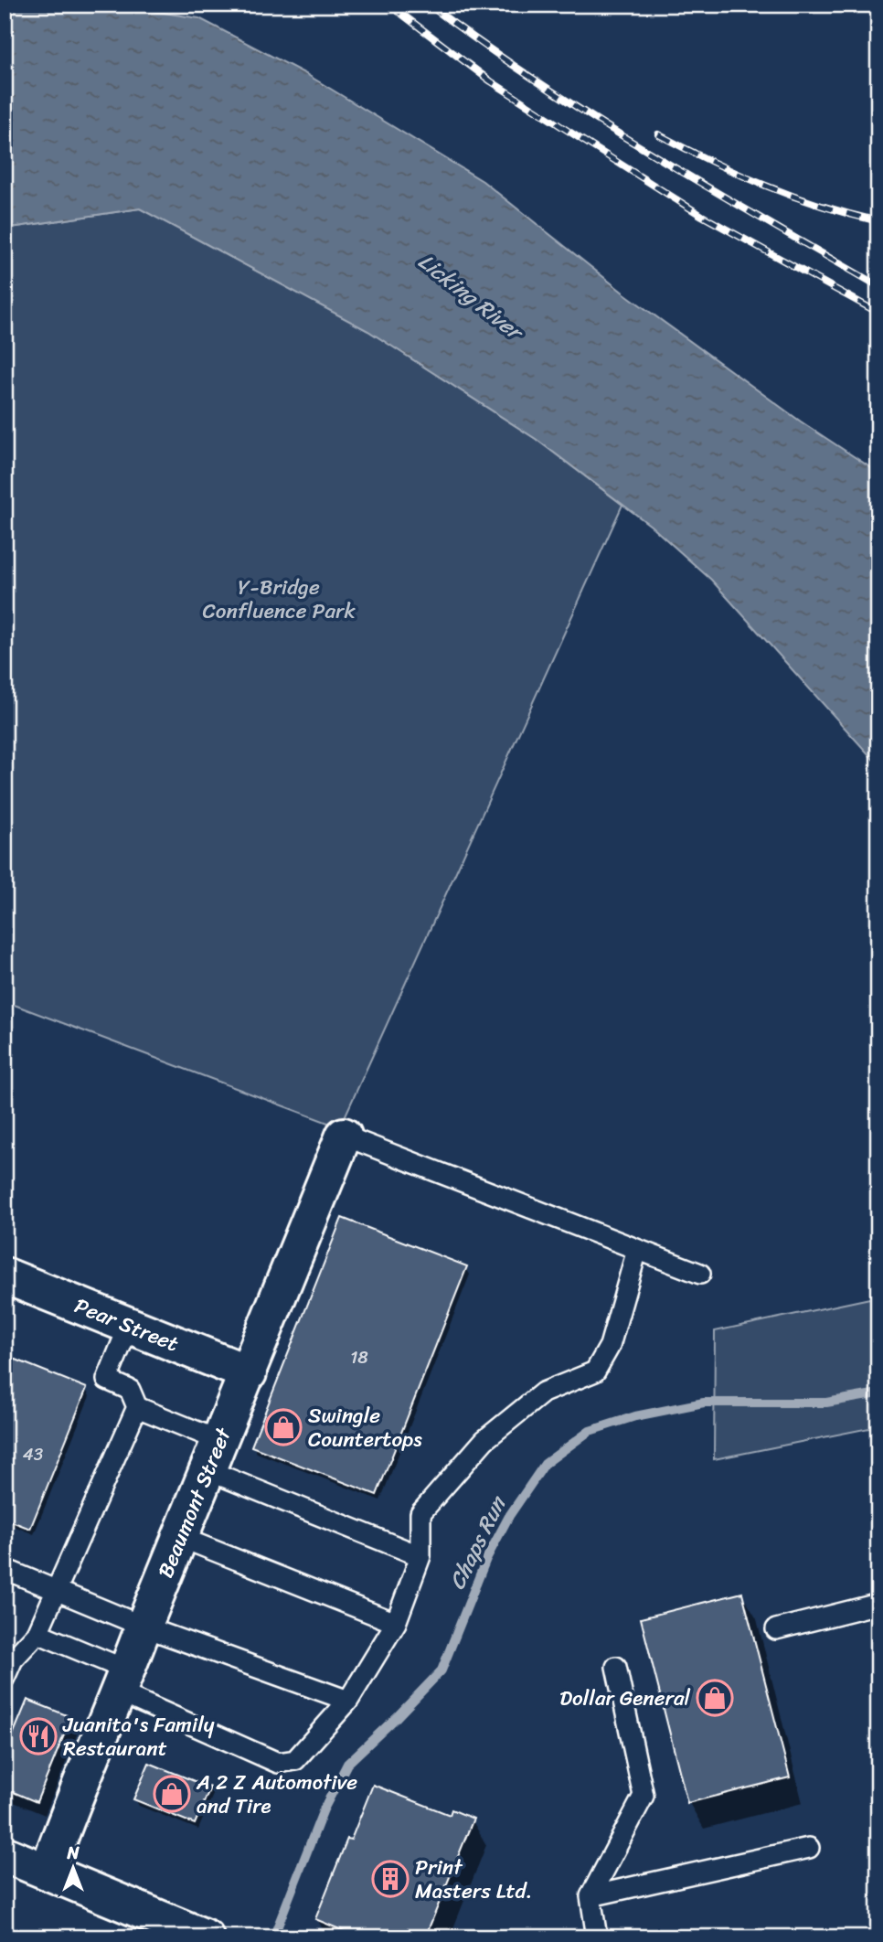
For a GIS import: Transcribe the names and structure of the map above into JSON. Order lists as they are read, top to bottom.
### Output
{
  "streets": {
    "street": ["Pear Street", "Beaumont Street"]
  },
  "crossings": [
    ["Pear Street", "Beaumont Street"]
  ],
  "water": ["Licking River", "Chaps Run"],
  "parks": ["Y-Bridge Confluence Park"],
  "places": {
    "shop": ["Swingle Countertops", "Dollar General", "A 2 Z Automotive and Tire"],
    "restaurant": ["Juanita's Family Restaurant"],
    "building": ["Print Masters Ltd."]
  },
  "house_numbers": ["18", "43"],
  "north": "top"
}
